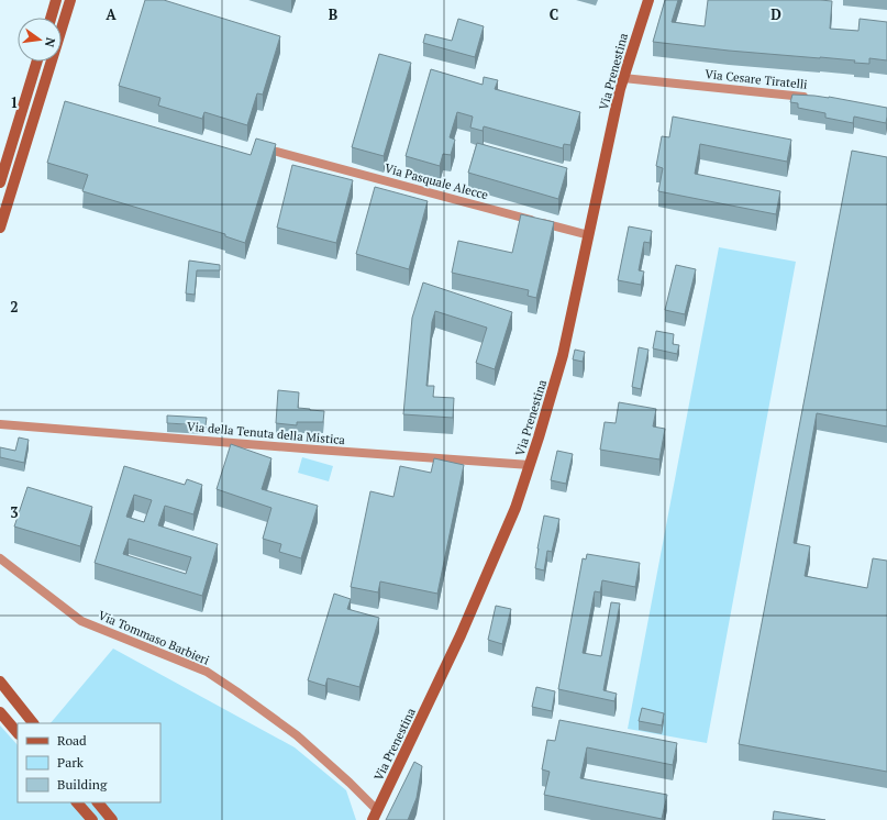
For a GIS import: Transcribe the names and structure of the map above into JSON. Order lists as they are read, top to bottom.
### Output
{
  "streets": {
    "street": [
      "Via Prenestina",
      "Via Cesare Tiratelli",
      "Via Pasquale Alecce",
      "Via della Tenuta della Mistica",
      "Via Tommaso Barbieri"
    ]
  },
  "crossings": [
    ["Via Prenestina", "Via Cesare Tiratelli"],
    ["Via Prenestina", "Via Pasquale Alecce"],
    ["Via Prenestina", "Via della Tenuta della Mistica"],
    ["Via Prenestina", "Via Tommaso Barbieri"]
  ],
  "legend": ["Road", "Park", "Building"],
  "north": "right",
  "grid": {
    "columns": [
      "A",
      "B",
      "C",
      "D"
    ],
    "rows": ["1", "2", "3"]
  }
}
